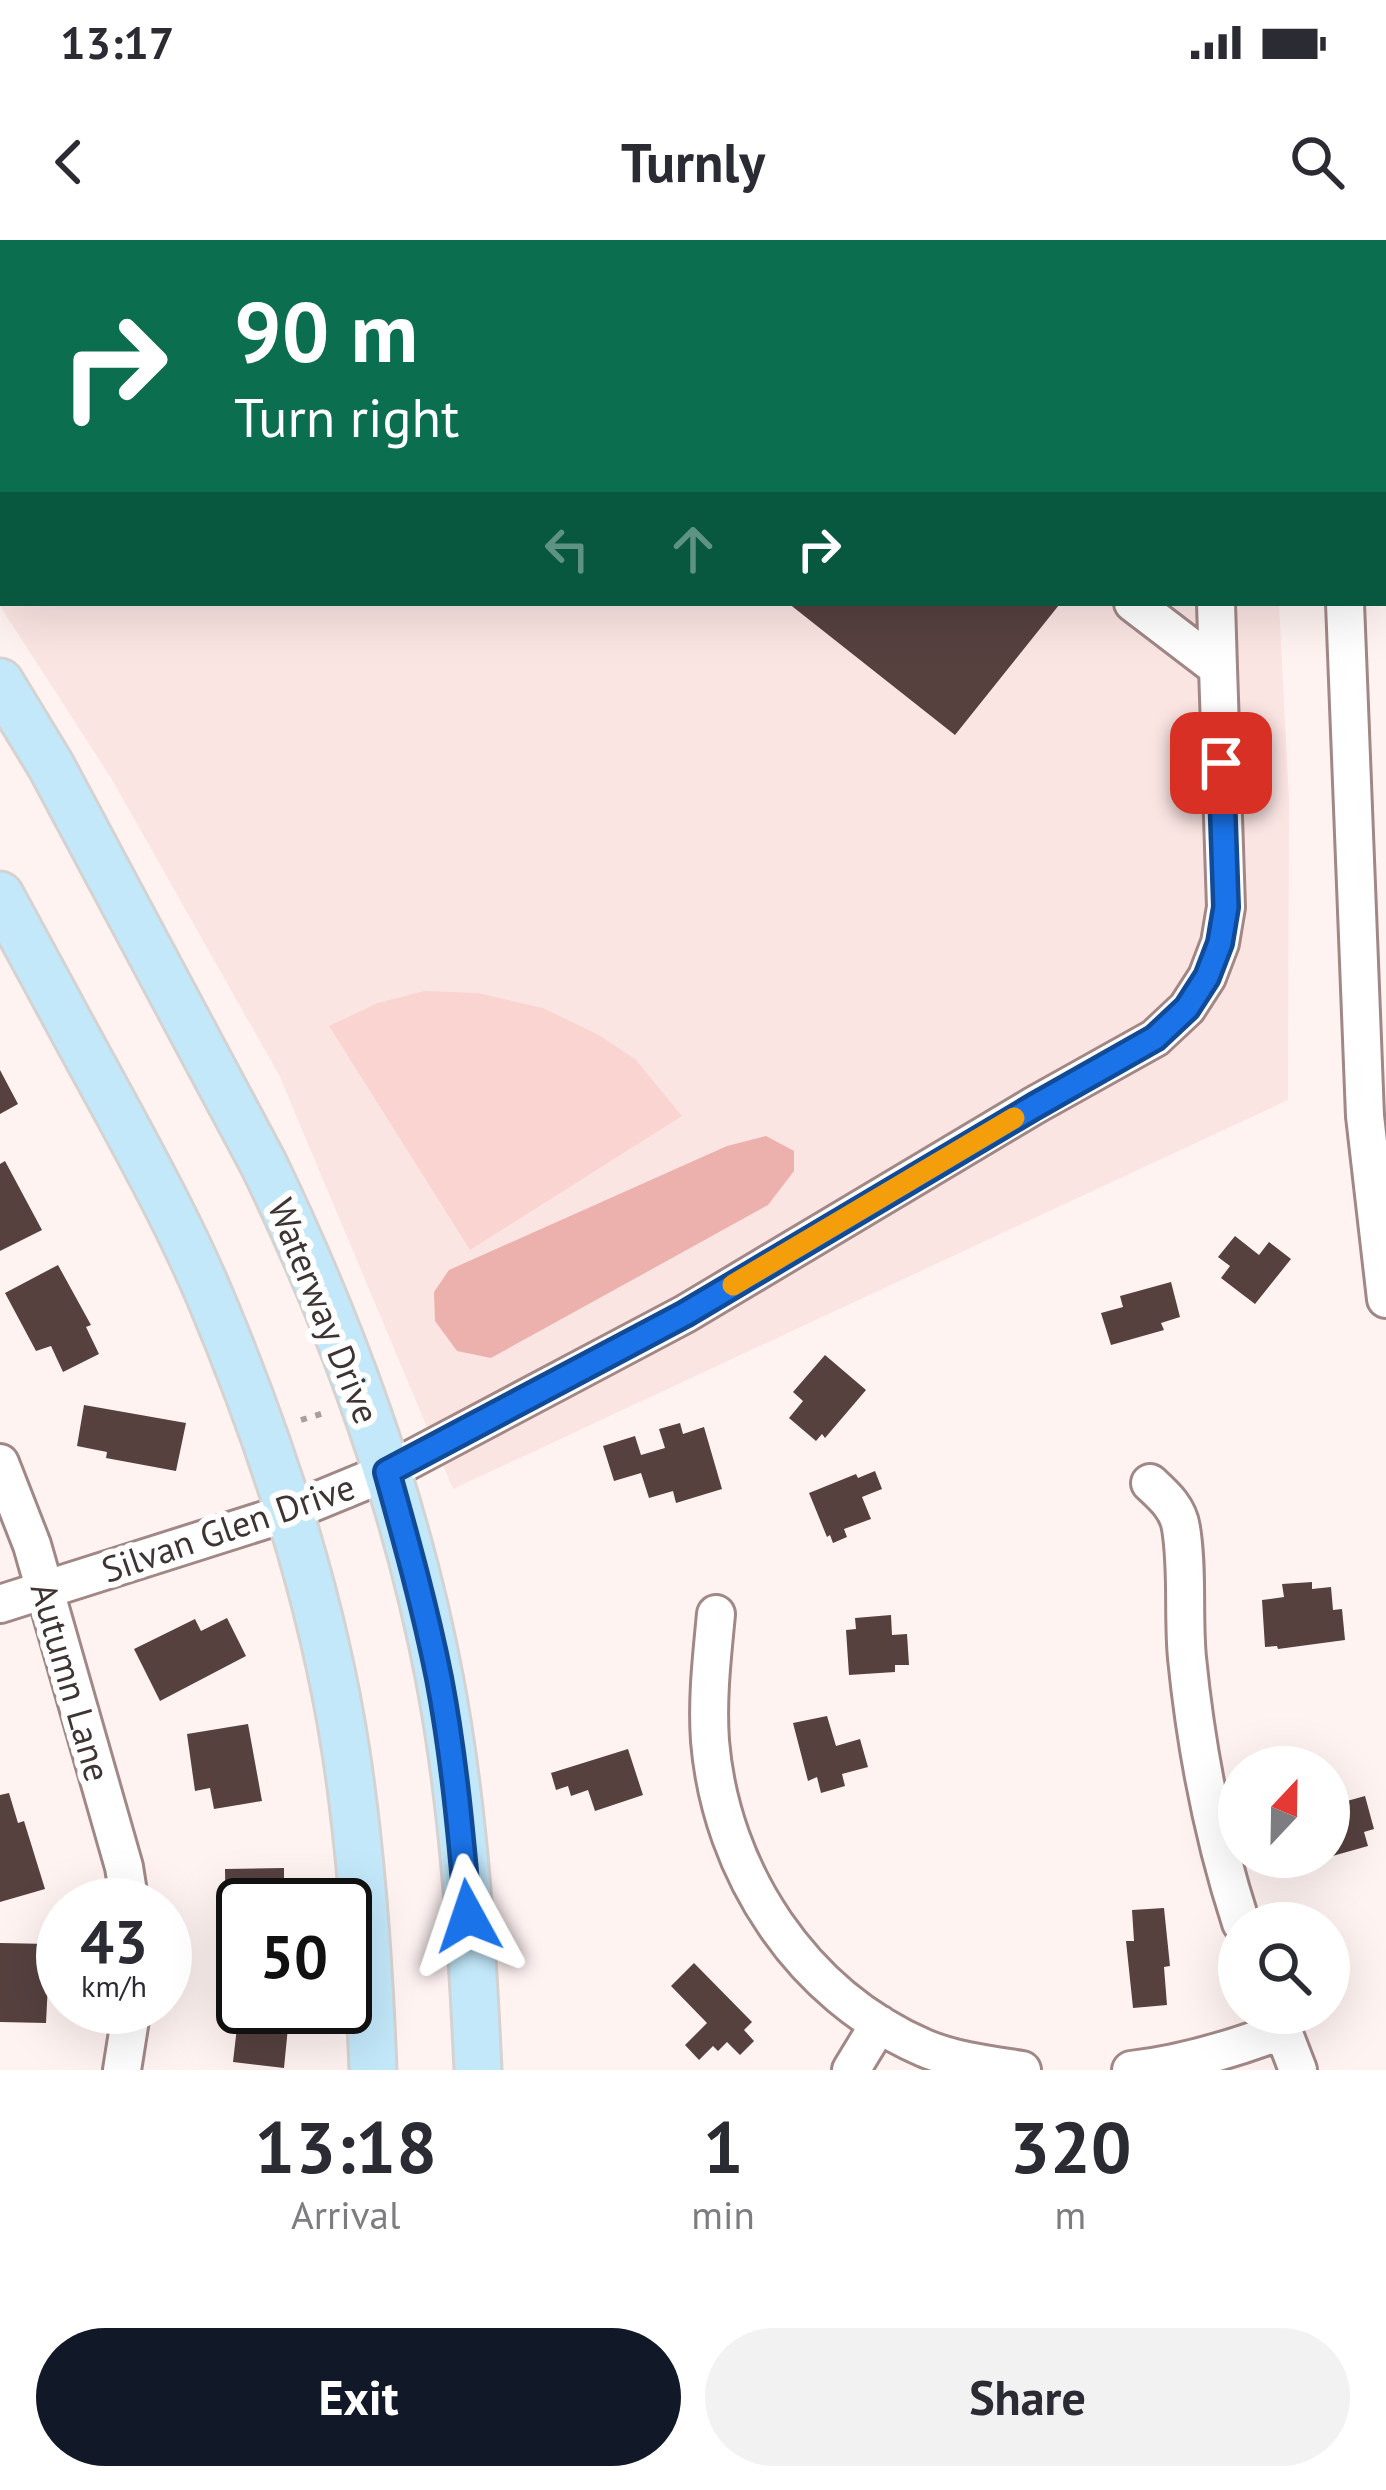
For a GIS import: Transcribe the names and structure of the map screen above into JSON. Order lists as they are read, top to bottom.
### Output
{
  "streets": {
    "main road": ["Waterway Drive"],
    "street": ["Silvan Glen Drive", "Autumn Lane"]
  },
  "crossings": [
    ["Waterway Drive", "Silvan Glen Drive"],
    ["Silvan Glen Drive", "Autumn Lane"]
  ],
  "north": "top",
  "page": {
    "status": "13:17",
    "header": "Turnly",
    "turn": ["90 m", "Turn right"],
    "speed": "43 km/h",
    "limit": "50",
    "eta": [
      "13:18",
      "Arrival",
      "1",
      "min",
      "320",
      "m"
    ],
    "buttons": ["Exit", "Share"]
  }
}
